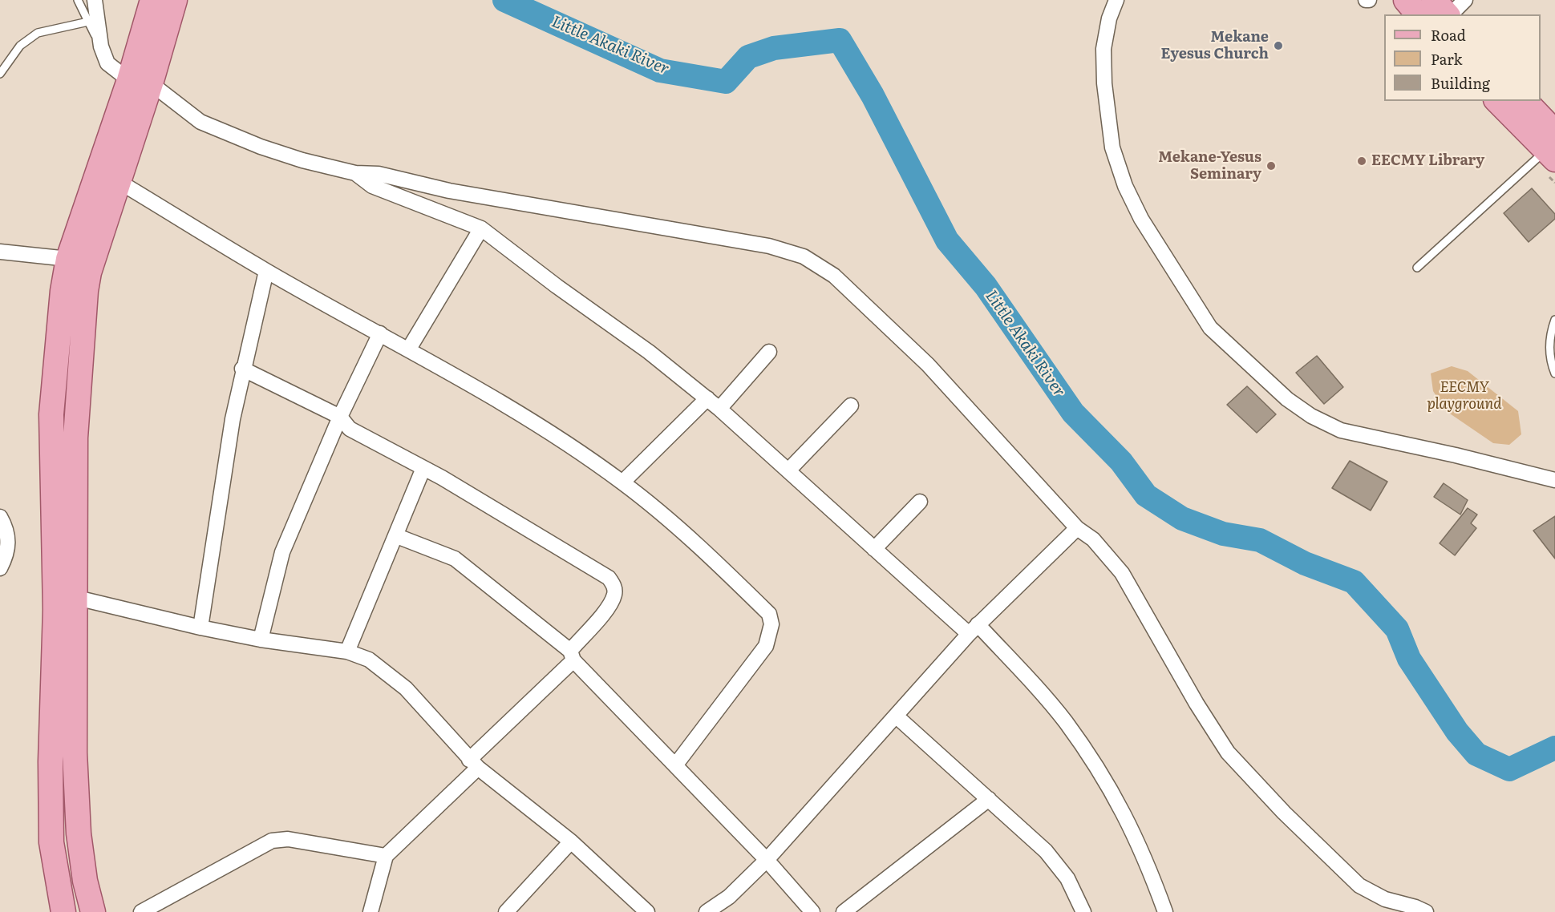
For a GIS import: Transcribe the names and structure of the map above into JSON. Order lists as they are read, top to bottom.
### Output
{
  "water": ["Little Akaki River"],
  "parks": ["EECMY playground"],
  "places": ["Mekane Eyesus Church", "EECMY Library", "Mekane-Yesus Seminary"],
  "legend": ["Road", "Park", "Building"]
}
